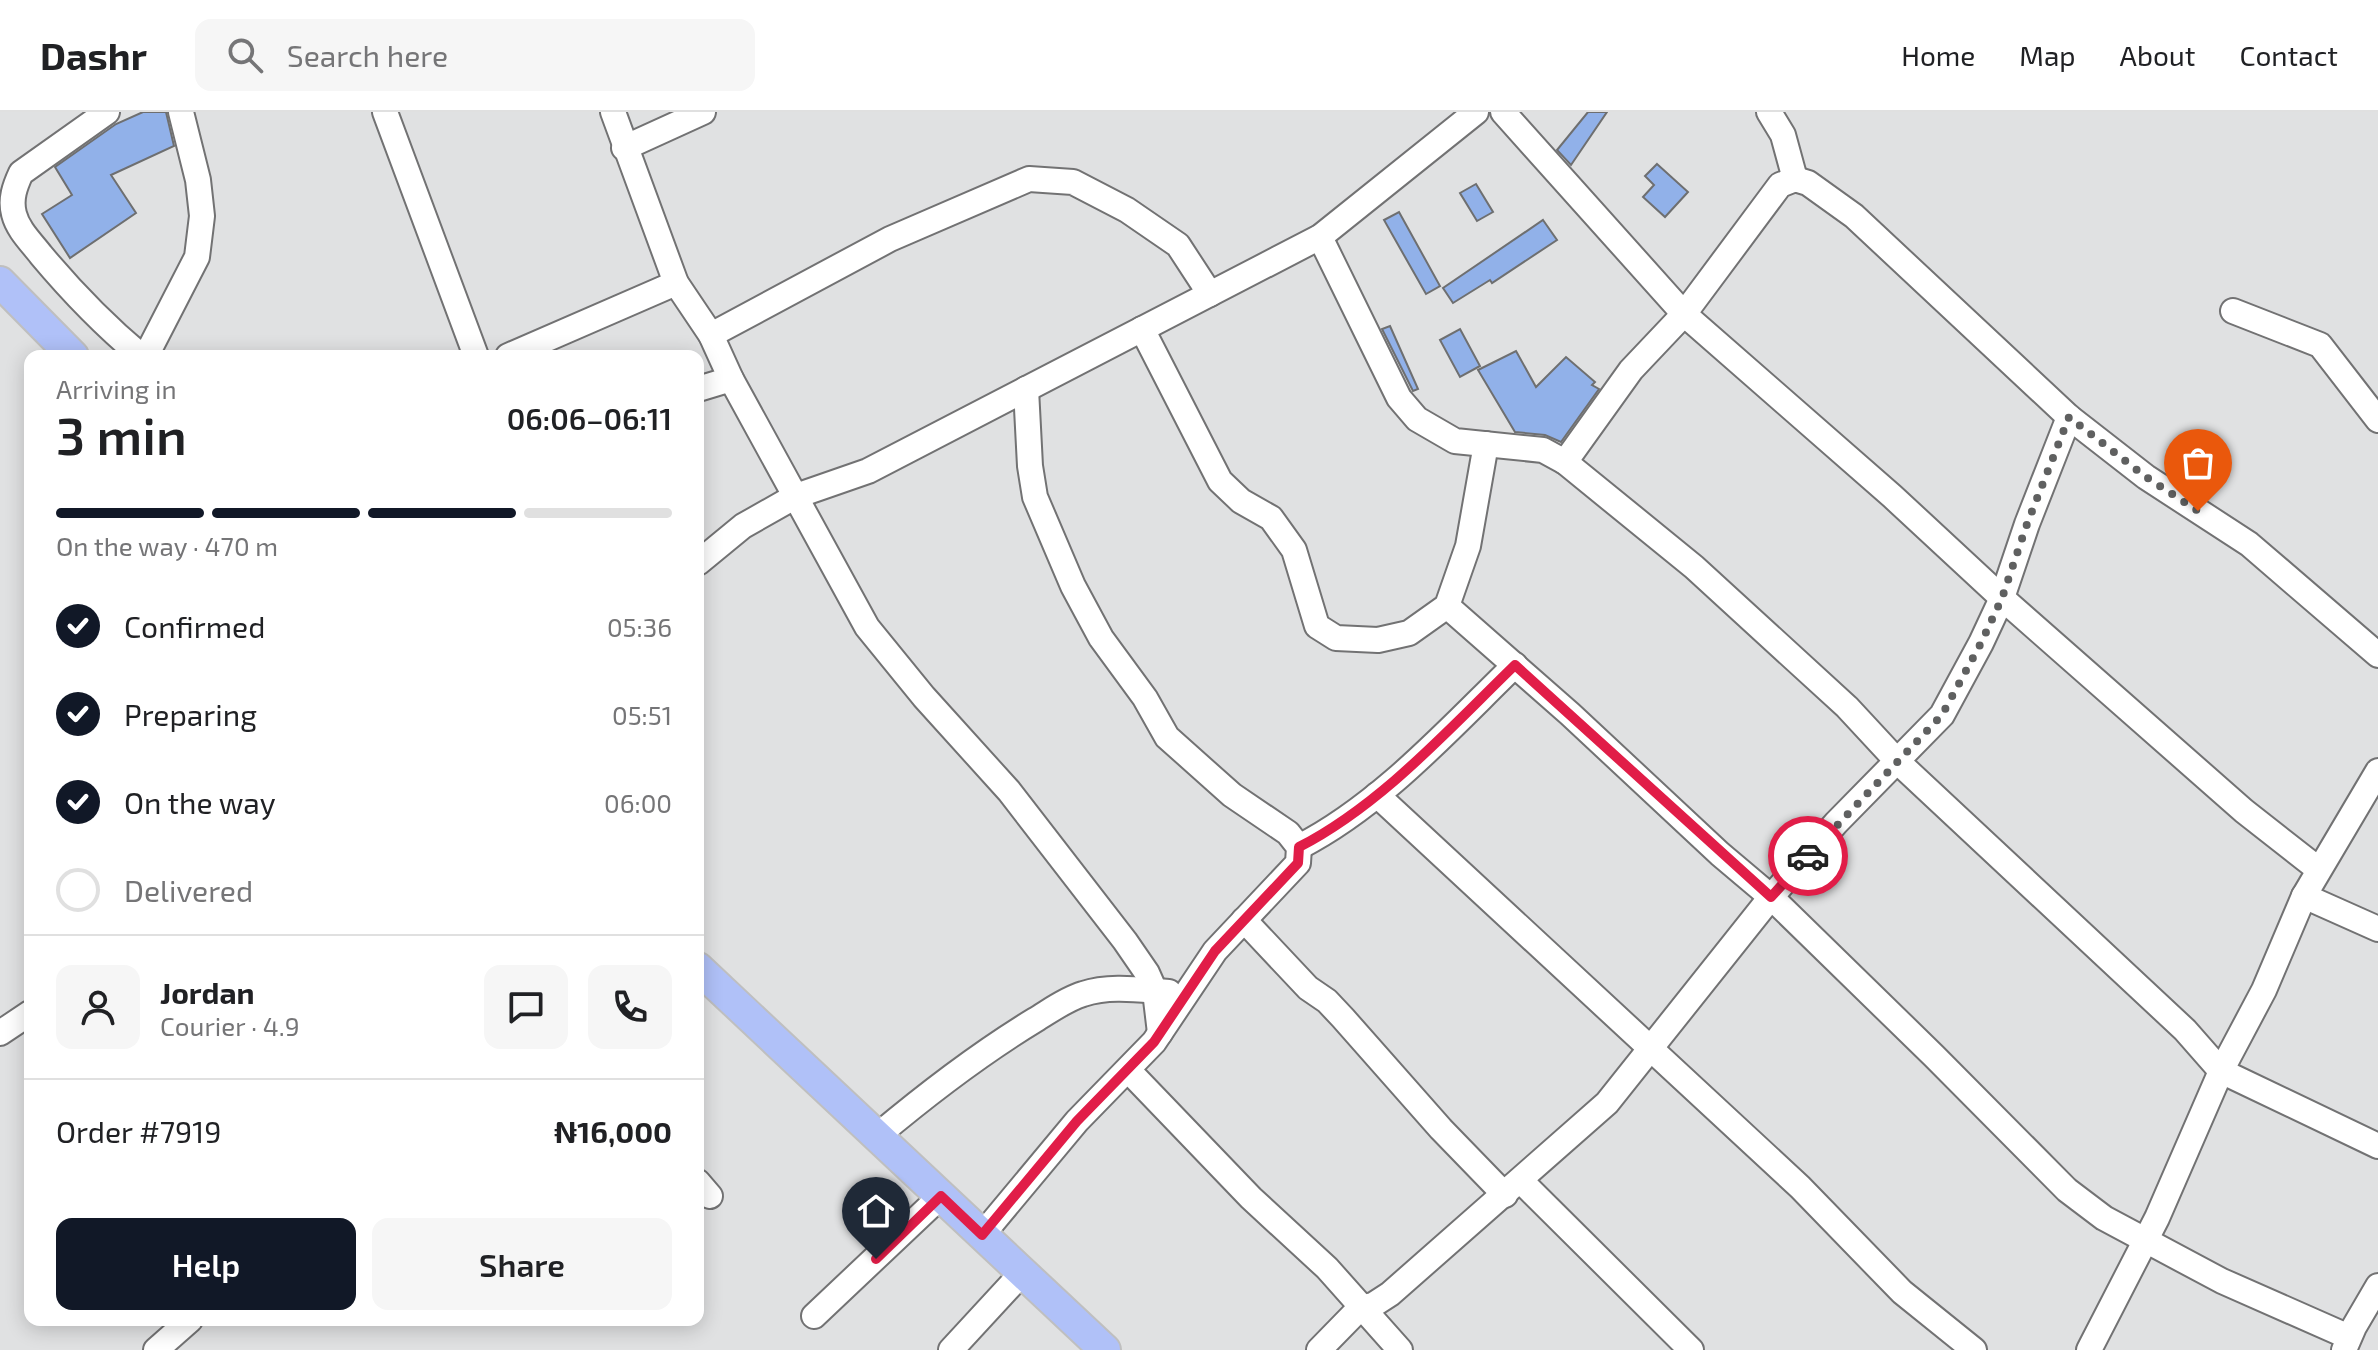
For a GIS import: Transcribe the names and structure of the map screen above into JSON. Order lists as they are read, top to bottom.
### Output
{
  "page": {
    "header": "Dashr",
    "search": "Search here",
    "nav": [
      "Home",
      "Map",
      "About",
      "Contact"
    ],
    "heading": ["3 min", "Arriving in", "06:06–06:11"],
    "panel": [
      "Jordan",
      "Courier · 4.9",
      "Order #7919",
      "₦16,000"
    ],
    "bar": "On the way · 470 m",
    "list": [
      ["Confirmed", "05:36"],
      ["Preparing", "05:51"],
      ["On the way", "06:00"],
      "Delivered"
    ],
    "buttons": ["Help", "Share"]
  }
}
